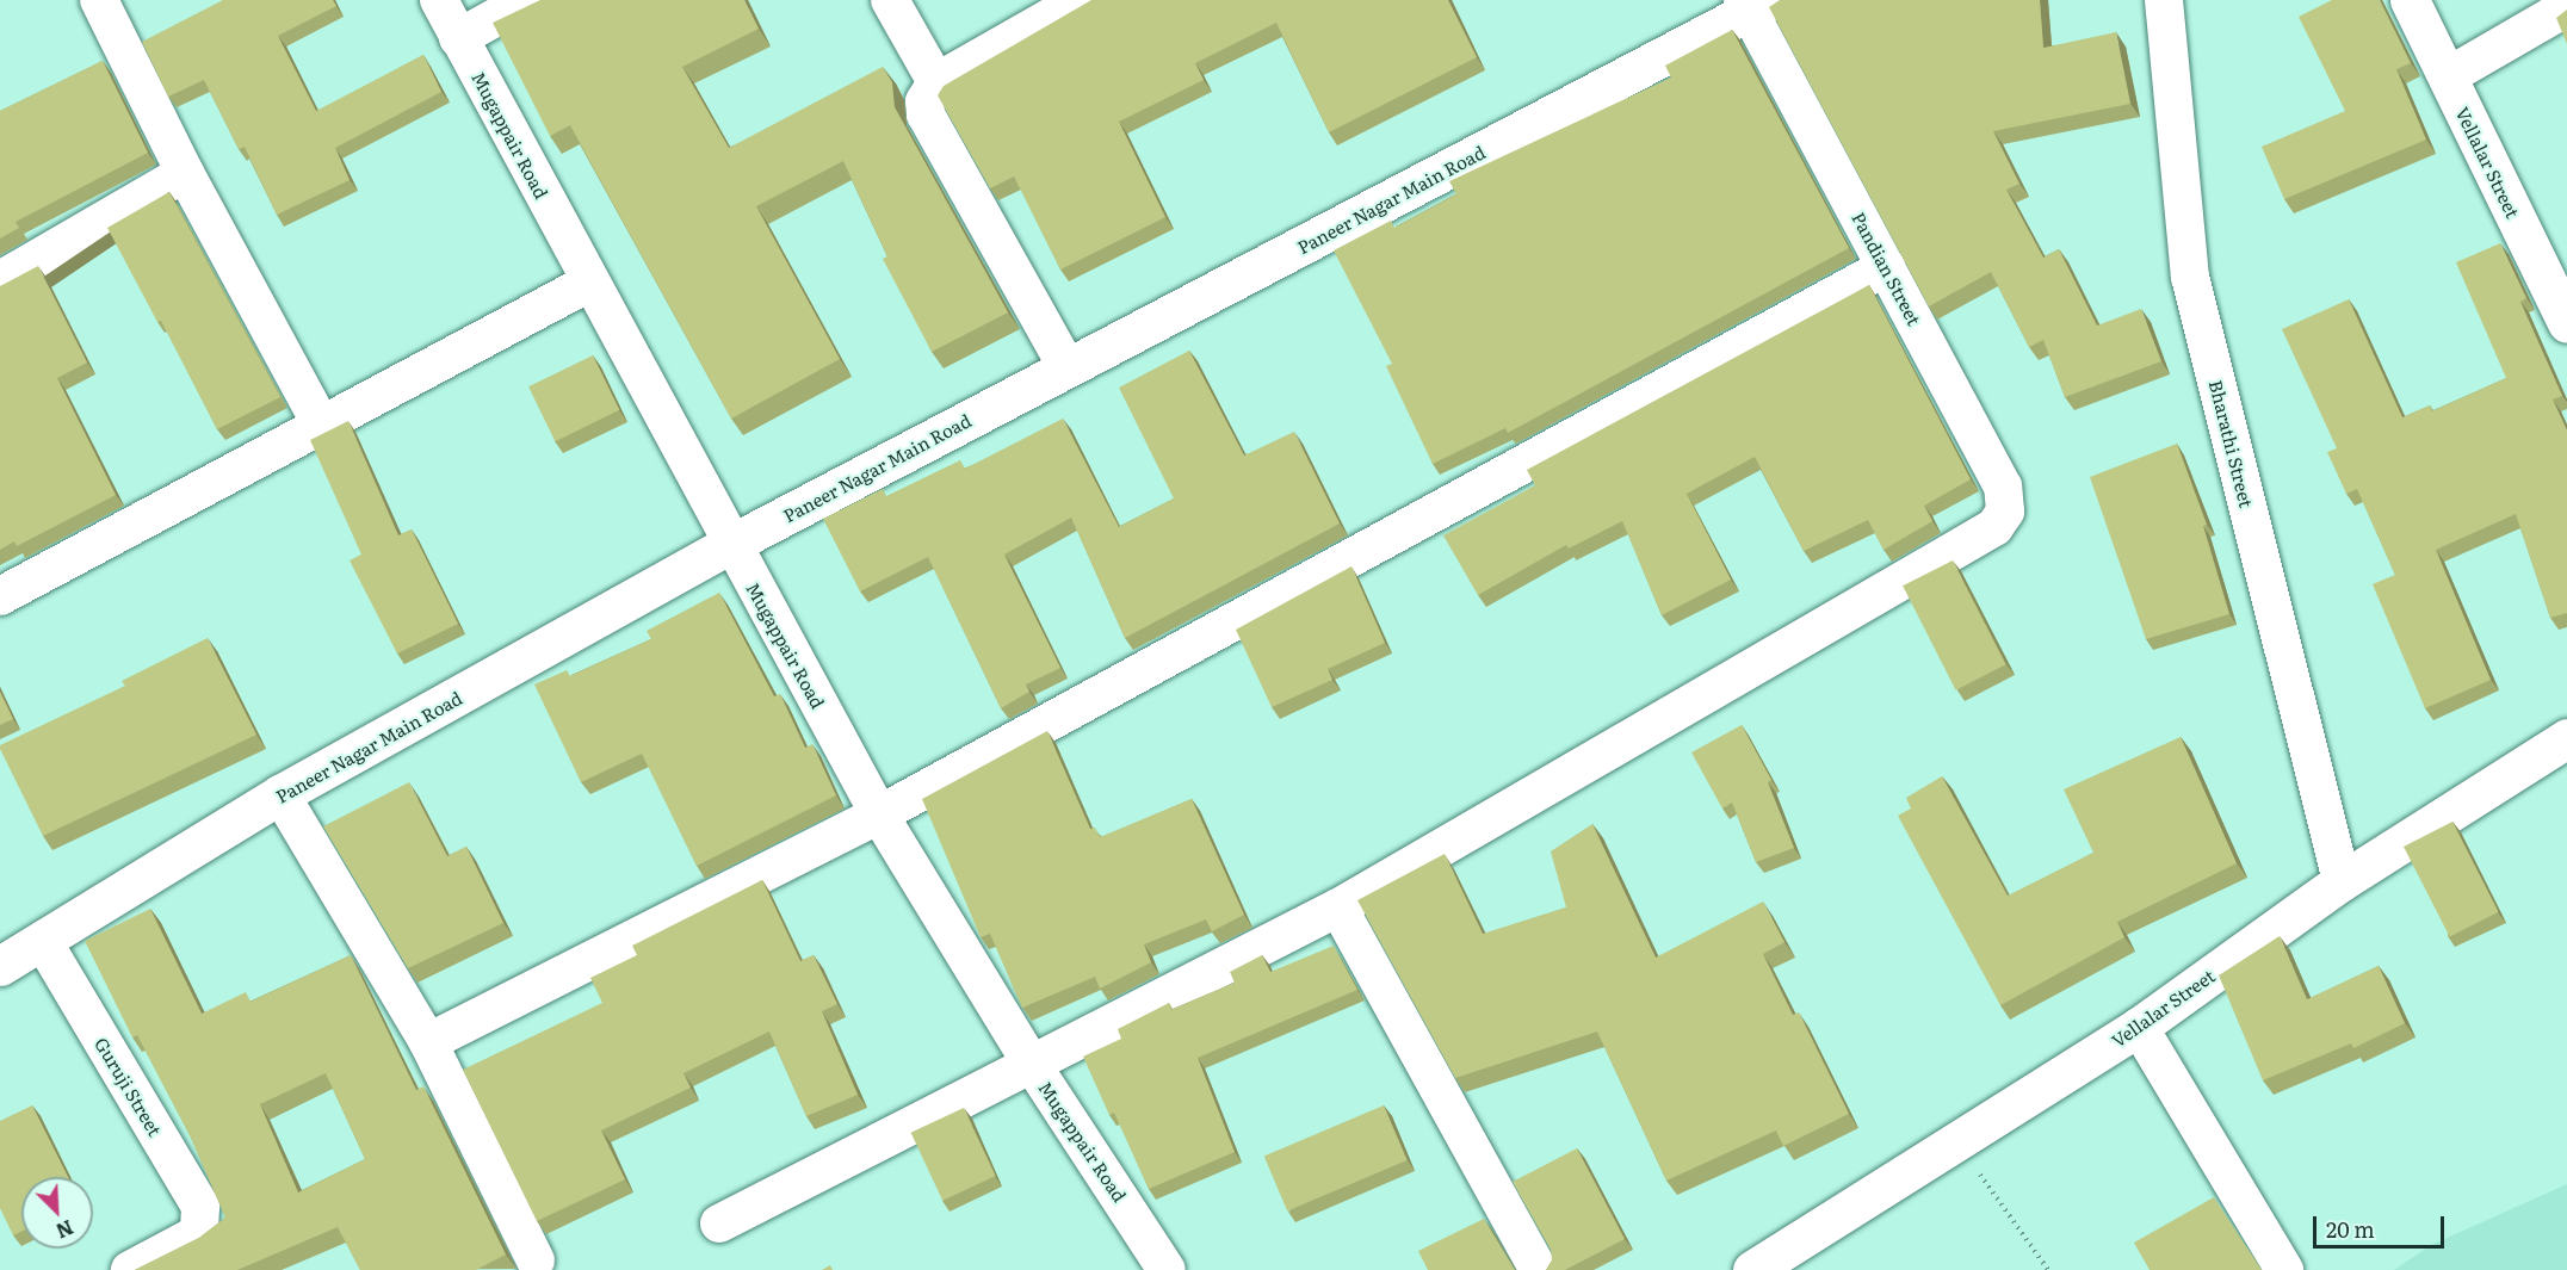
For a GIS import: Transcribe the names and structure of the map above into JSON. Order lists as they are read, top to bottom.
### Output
{
  "streets": {
    "street": [
      "Mugappair Road",
      "Vellalar Street",
      "Paneer Nagar Main Road",
      "Pandian Street",
      "Bharathi Street",
      "Guruji Street"
    ]
  },
  "crossings": [
    ["Mugappair Road", "Paneer Nagar Main Road"],
    ["Vellalar Street", "Bharathi Street"],
    ["Paneer Nagar Main Road", "Pandian Street"],
    ["Paneer Nagar Main Road", "Guruji Street"]
  ],
  "scale_bar": "20 m",
  "north": "bottom right"
}
